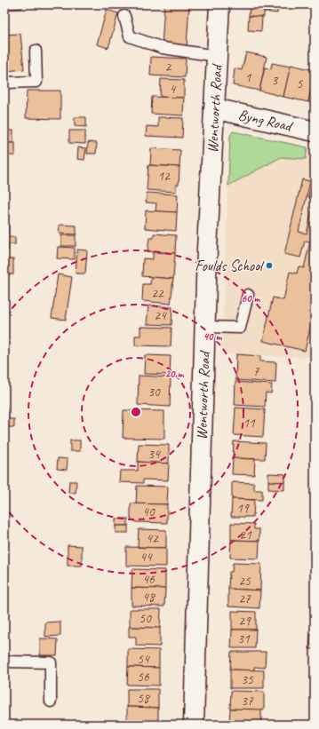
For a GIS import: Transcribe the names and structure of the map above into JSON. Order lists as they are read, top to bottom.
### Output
{
  "streets": {
    "street": ["Wentworth Road", "Byng Road"]
  },
  "crossings": [
    ["Wentworth Road", "Byng Road"]
  ],
  "places": ["Foulds School"],
  "house_numbers": [
    "2",
    "1",
    "3",
    "5",
    "4",
    "12",
    "22",
    "24",
    "7",
    "30",
    "11",
    "34",
    "19",
    "40",
    "21",
    "42",
    "44",
    "46",
    "25",
    "48",
    "27",
    "50",
    "29",
    "31",
    "54",
    "56",
    "35",
    "58",
    "37"
  ],
  "rings": ["60 m", "40 m", "20 m"]
}
